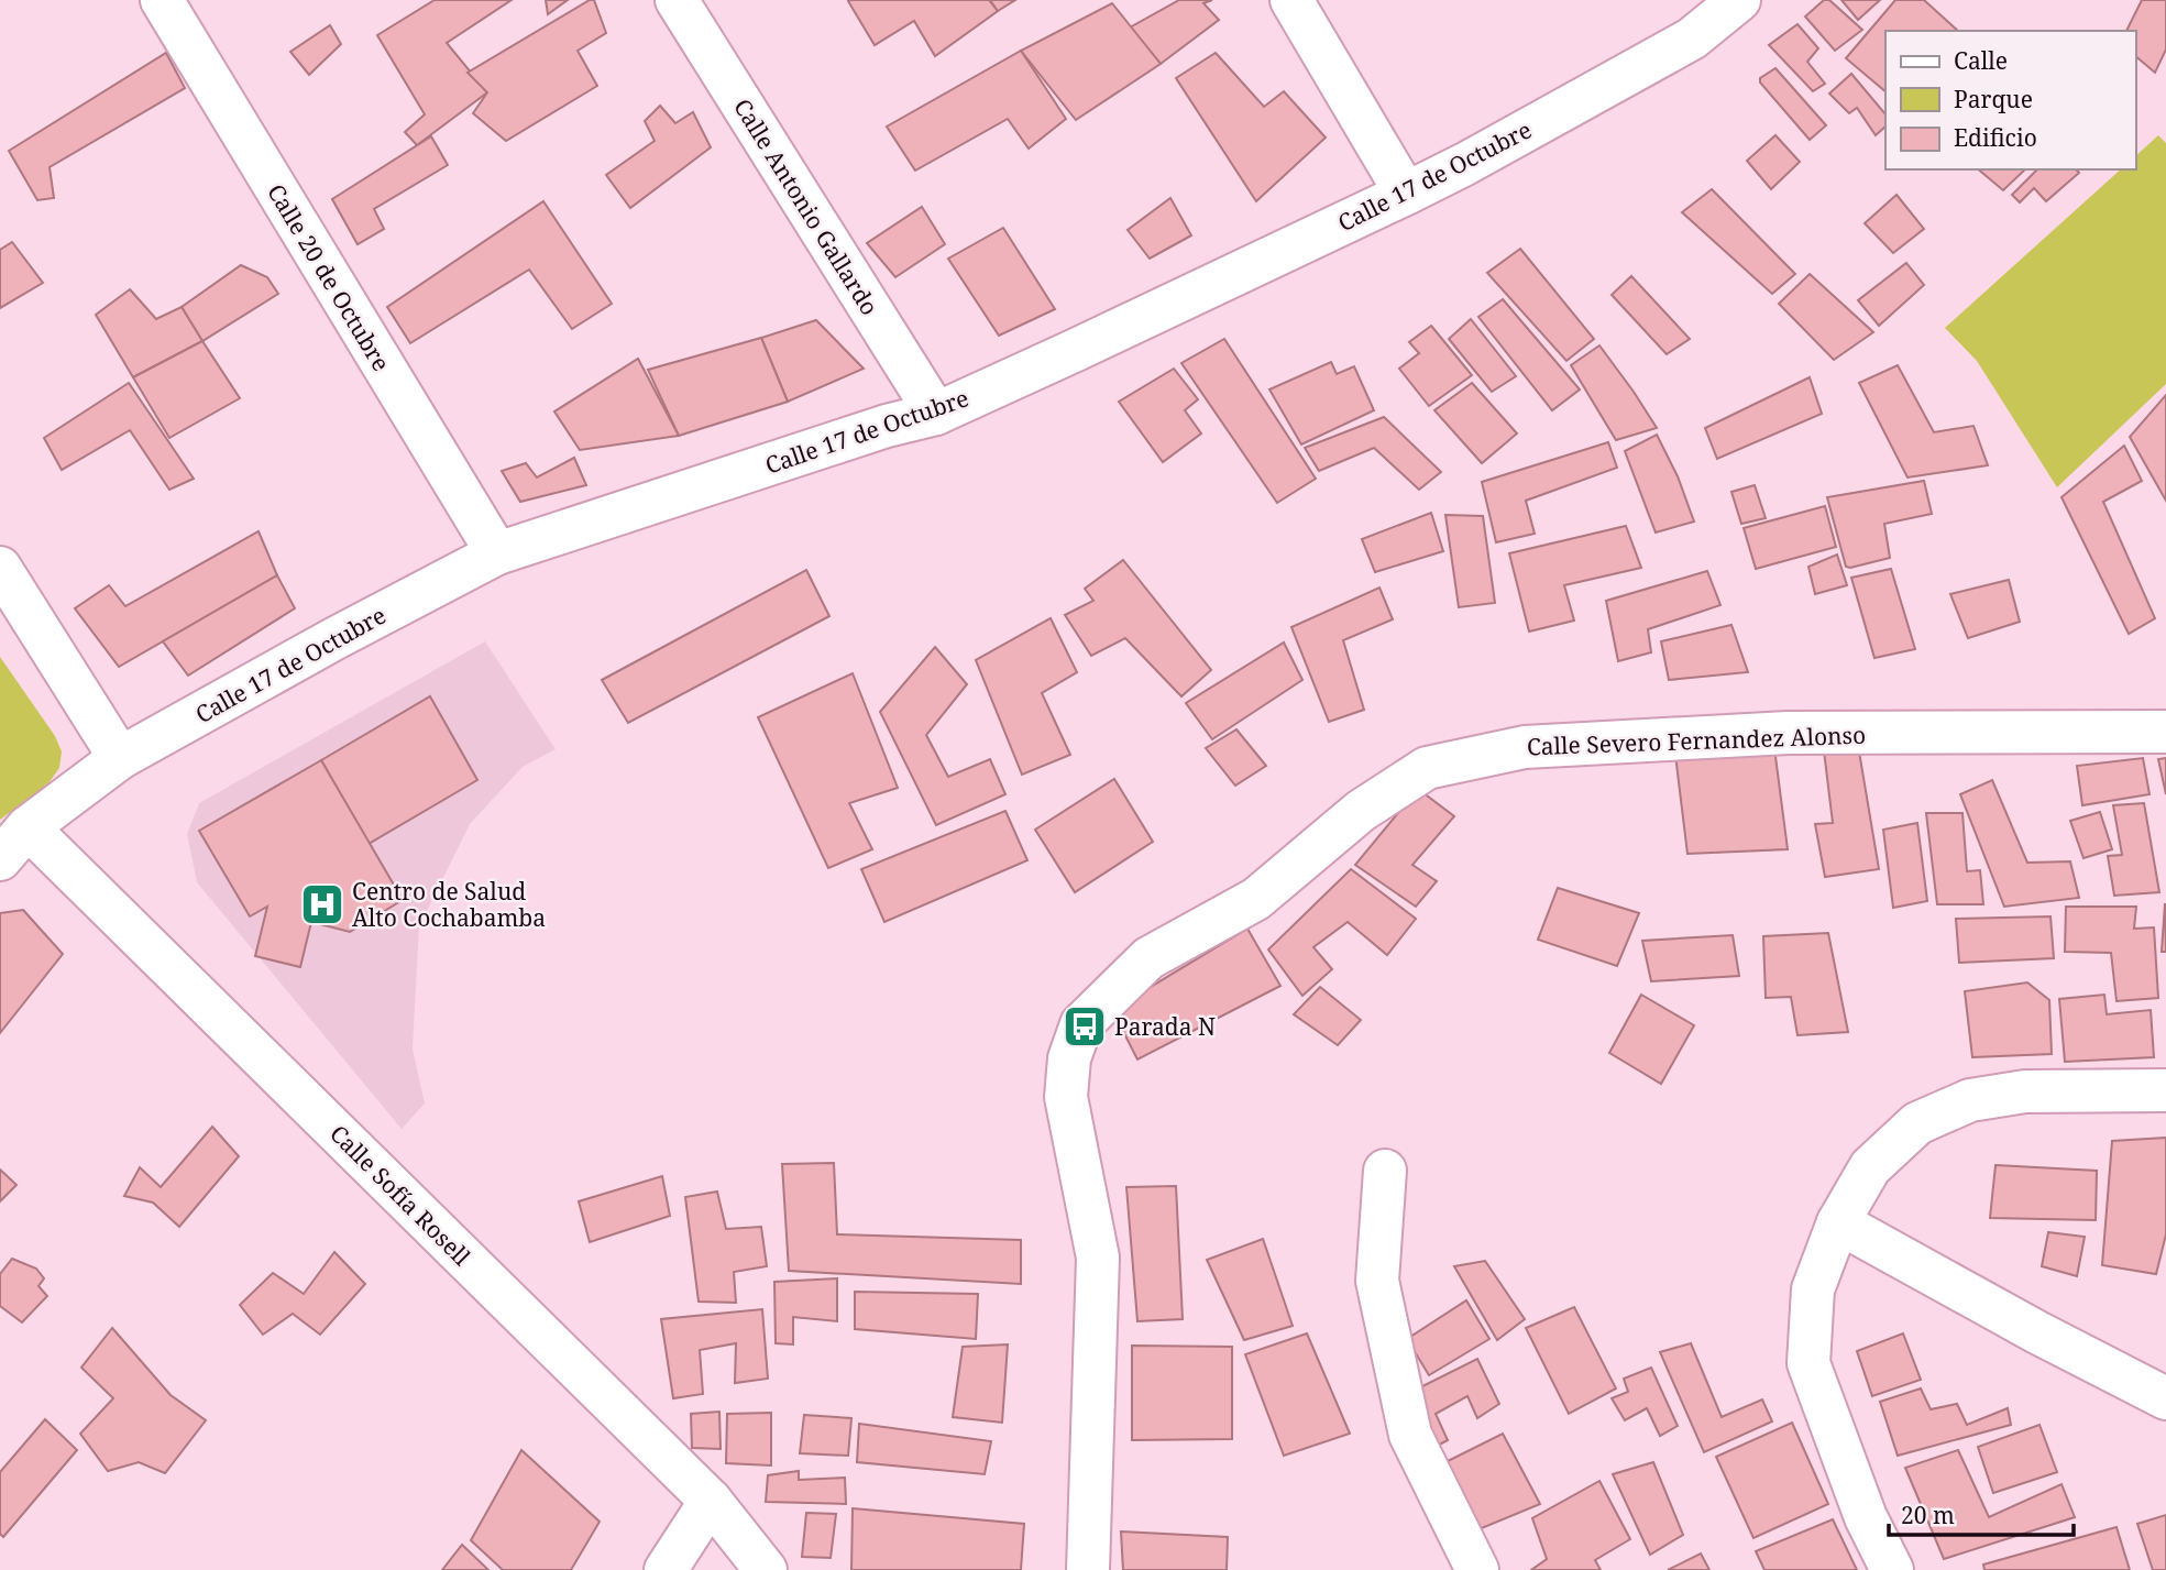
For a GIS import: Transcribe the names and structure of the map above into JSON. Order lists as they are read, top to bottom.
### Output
{
  "streets": {
    "street": [
      "Calle 17 de Octubre",
      "Calle Antonio Gallardo",
      "Calle 20 de Octubre",
      "Calle Severo Fernandez Alonso",
      "Calle Sofía Rosell"
    ]
  },
  "crossings": [
    ["Calle 17 de Octubre", "Calle Antonio Gallardo"],
    ["Calle 17 de Octubre", "Calle 20 de Octubre"],
    ["Calle 17 de Octubre", "Calle Sofía Rosell"]
  ],
  "places": {
    "hospital": ["Centro de Salud Alto Cochabamba"],
    "bus stop": ["Parada N"]
  },
  "legend": ["Calle", "Parque", "Edificio"],
  "scale_bar": "20 m"
}
